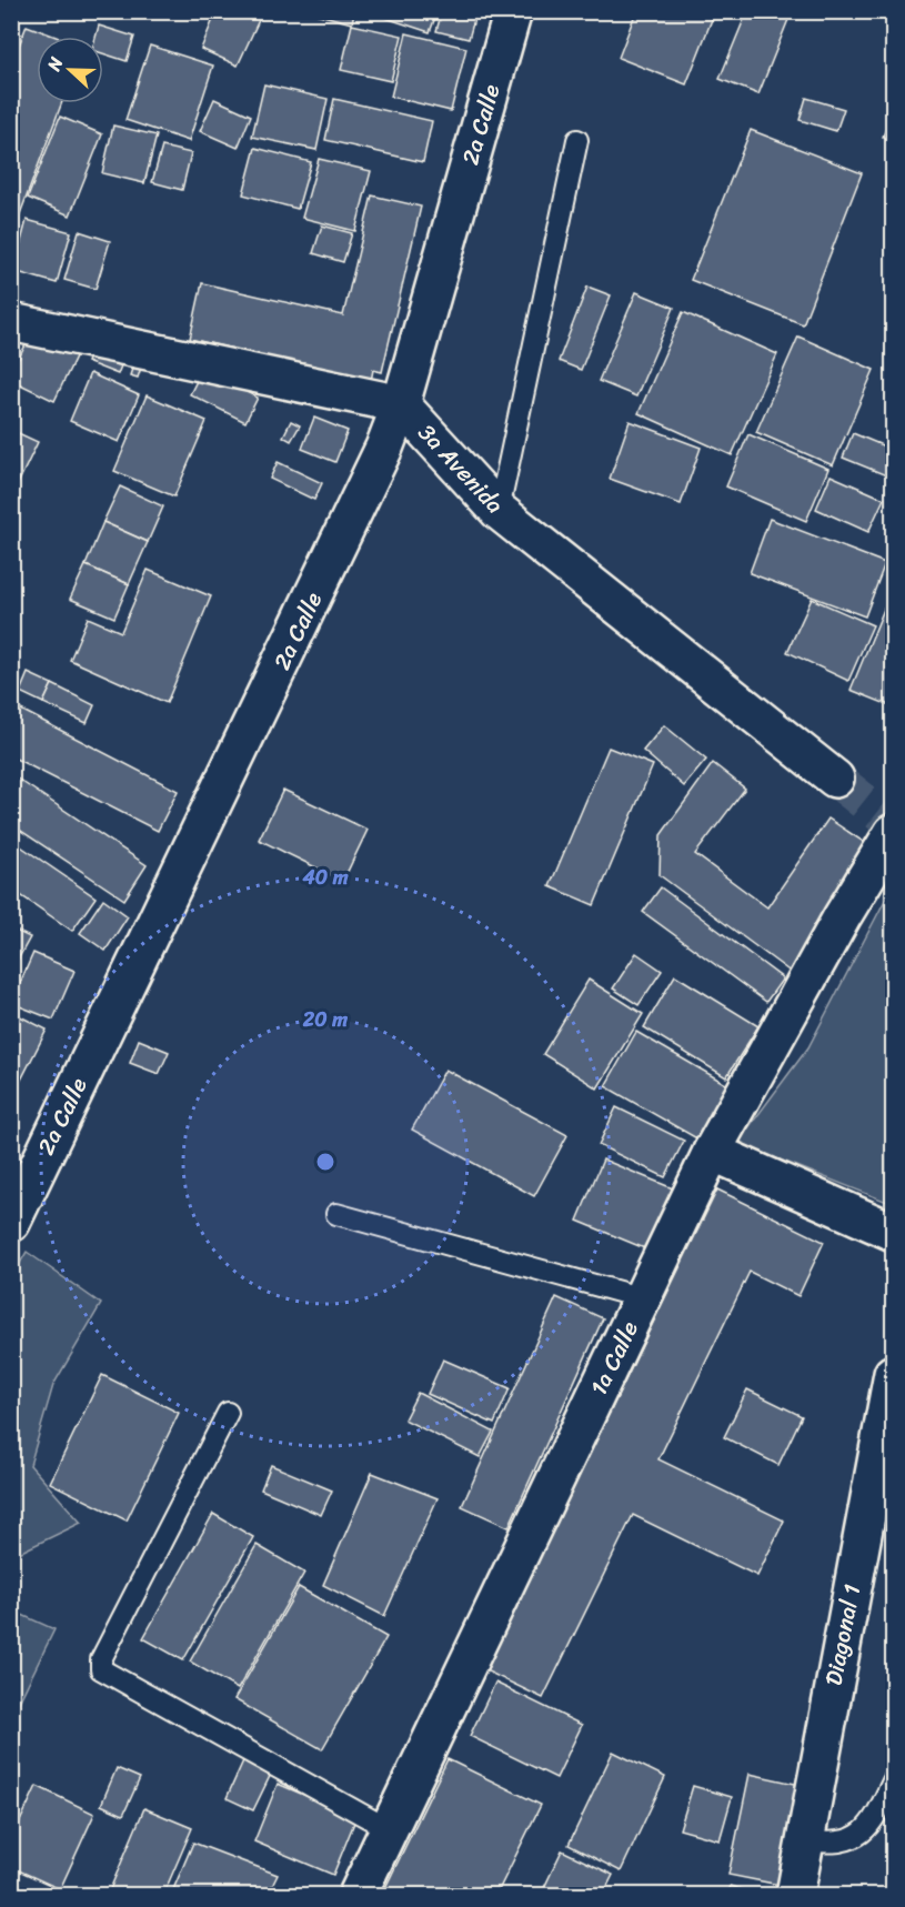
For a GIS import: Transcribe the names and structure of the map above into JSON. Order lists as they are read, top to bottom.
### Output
{
  "streets": {
    "main road": [
      "2a Calle",
      "3a Avenida",
      "1a Calle",
      "Diagonal 1"
    ]
  },
  "crossings": [
    ["2a Calle", "3a Avenida"]
  ],
  "north": "left",
  "rings": ["40 m", "20 m"]
}
